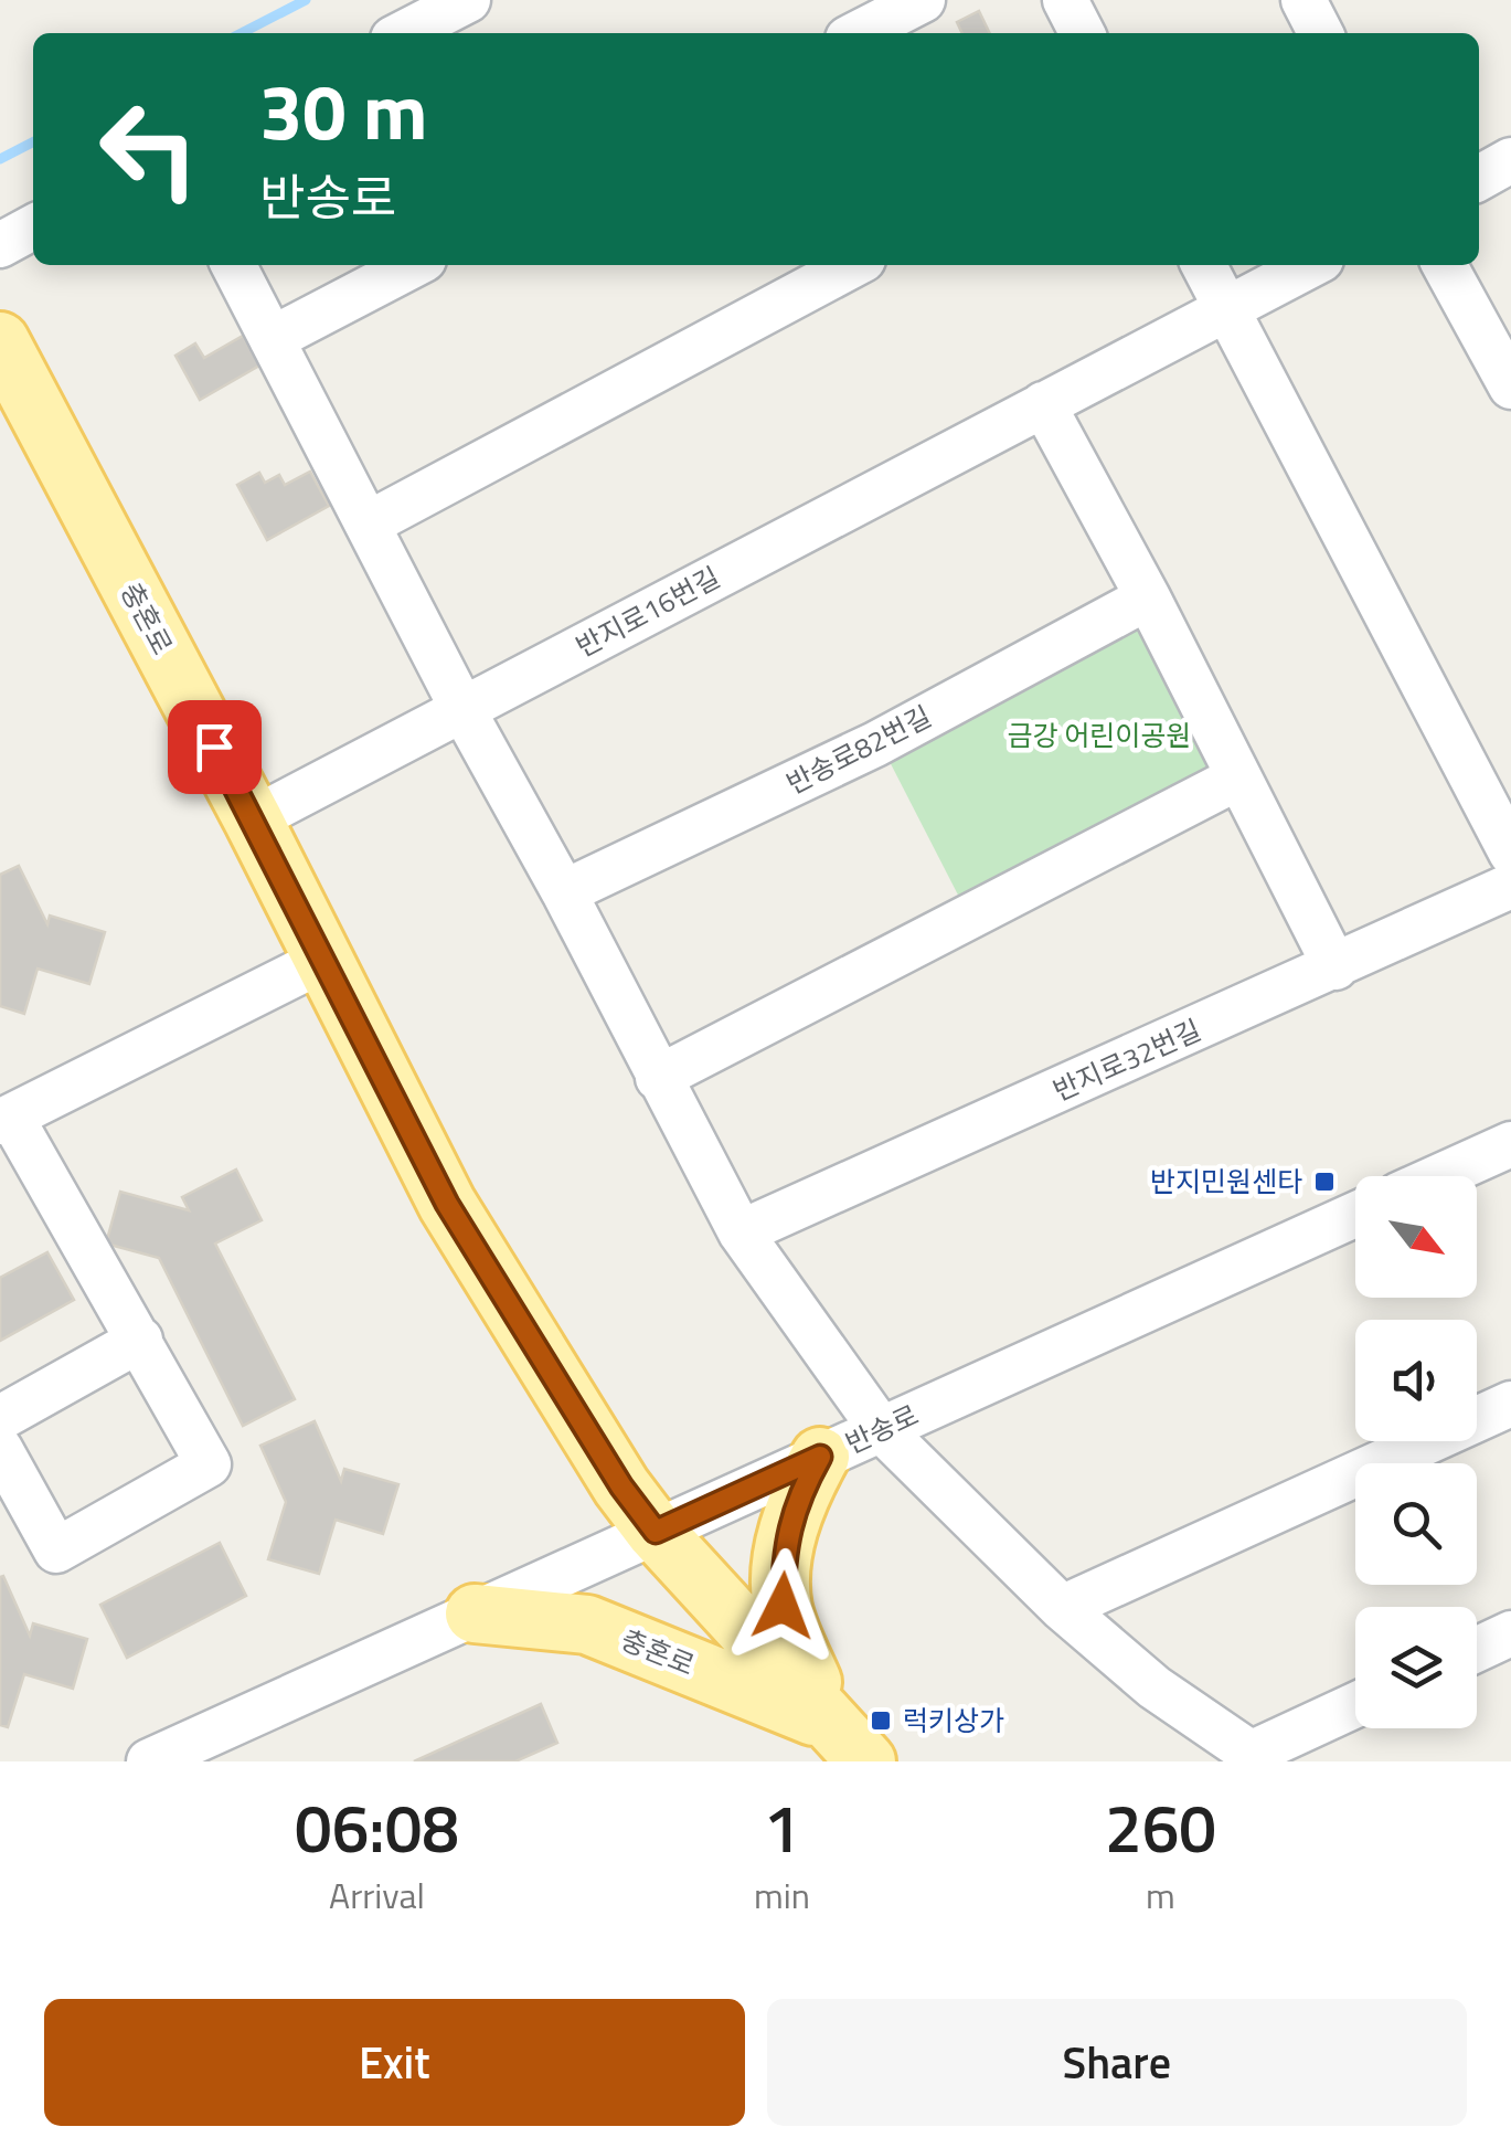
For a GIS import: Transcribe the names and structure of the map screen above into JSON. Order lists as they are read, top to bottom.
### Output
{
  "streets": {
    "main road": ["충혼로"],
    "street": [
      "반지로16번길",
      "반송로82번길",
      "반지로32번길",
      "반송로"
    ]
  },
  "crossings": [
    ["반지로16번길", "충혼로"],
    ["충혼로", "반송로"]
  ],
  "parks": ["금강 어린이공원"],
  "places": {
    "transit": ["반지민원센타", "럭키상가"]
  },
  "north": "bottom right",
  "page": {
    "turn": ["30 m", "반송로"],
    "eta": [
      "06:08",
      "Arrival",
      "1",
      "min",
      "260",
      "m"
    ],
    "buttons": ["Exit", "Share"]
  }
}
